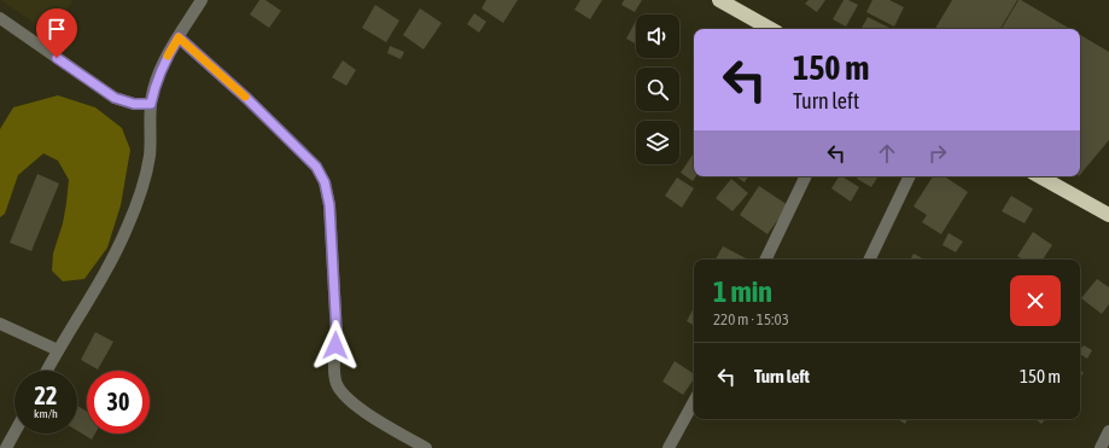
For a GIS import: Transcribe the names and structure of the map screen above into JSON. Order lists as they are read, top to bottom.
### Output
{
  "page": {
    "turn": ["150 m", "Turn left"],
    "heading": ["1 min", "220 m · 15:03"],
    "list": [
      {
        "name": "Turn left",
        "value": "150 m"
      }
    ],
    "speed": "22 km/h",
    "limit": "30"
  }
}
